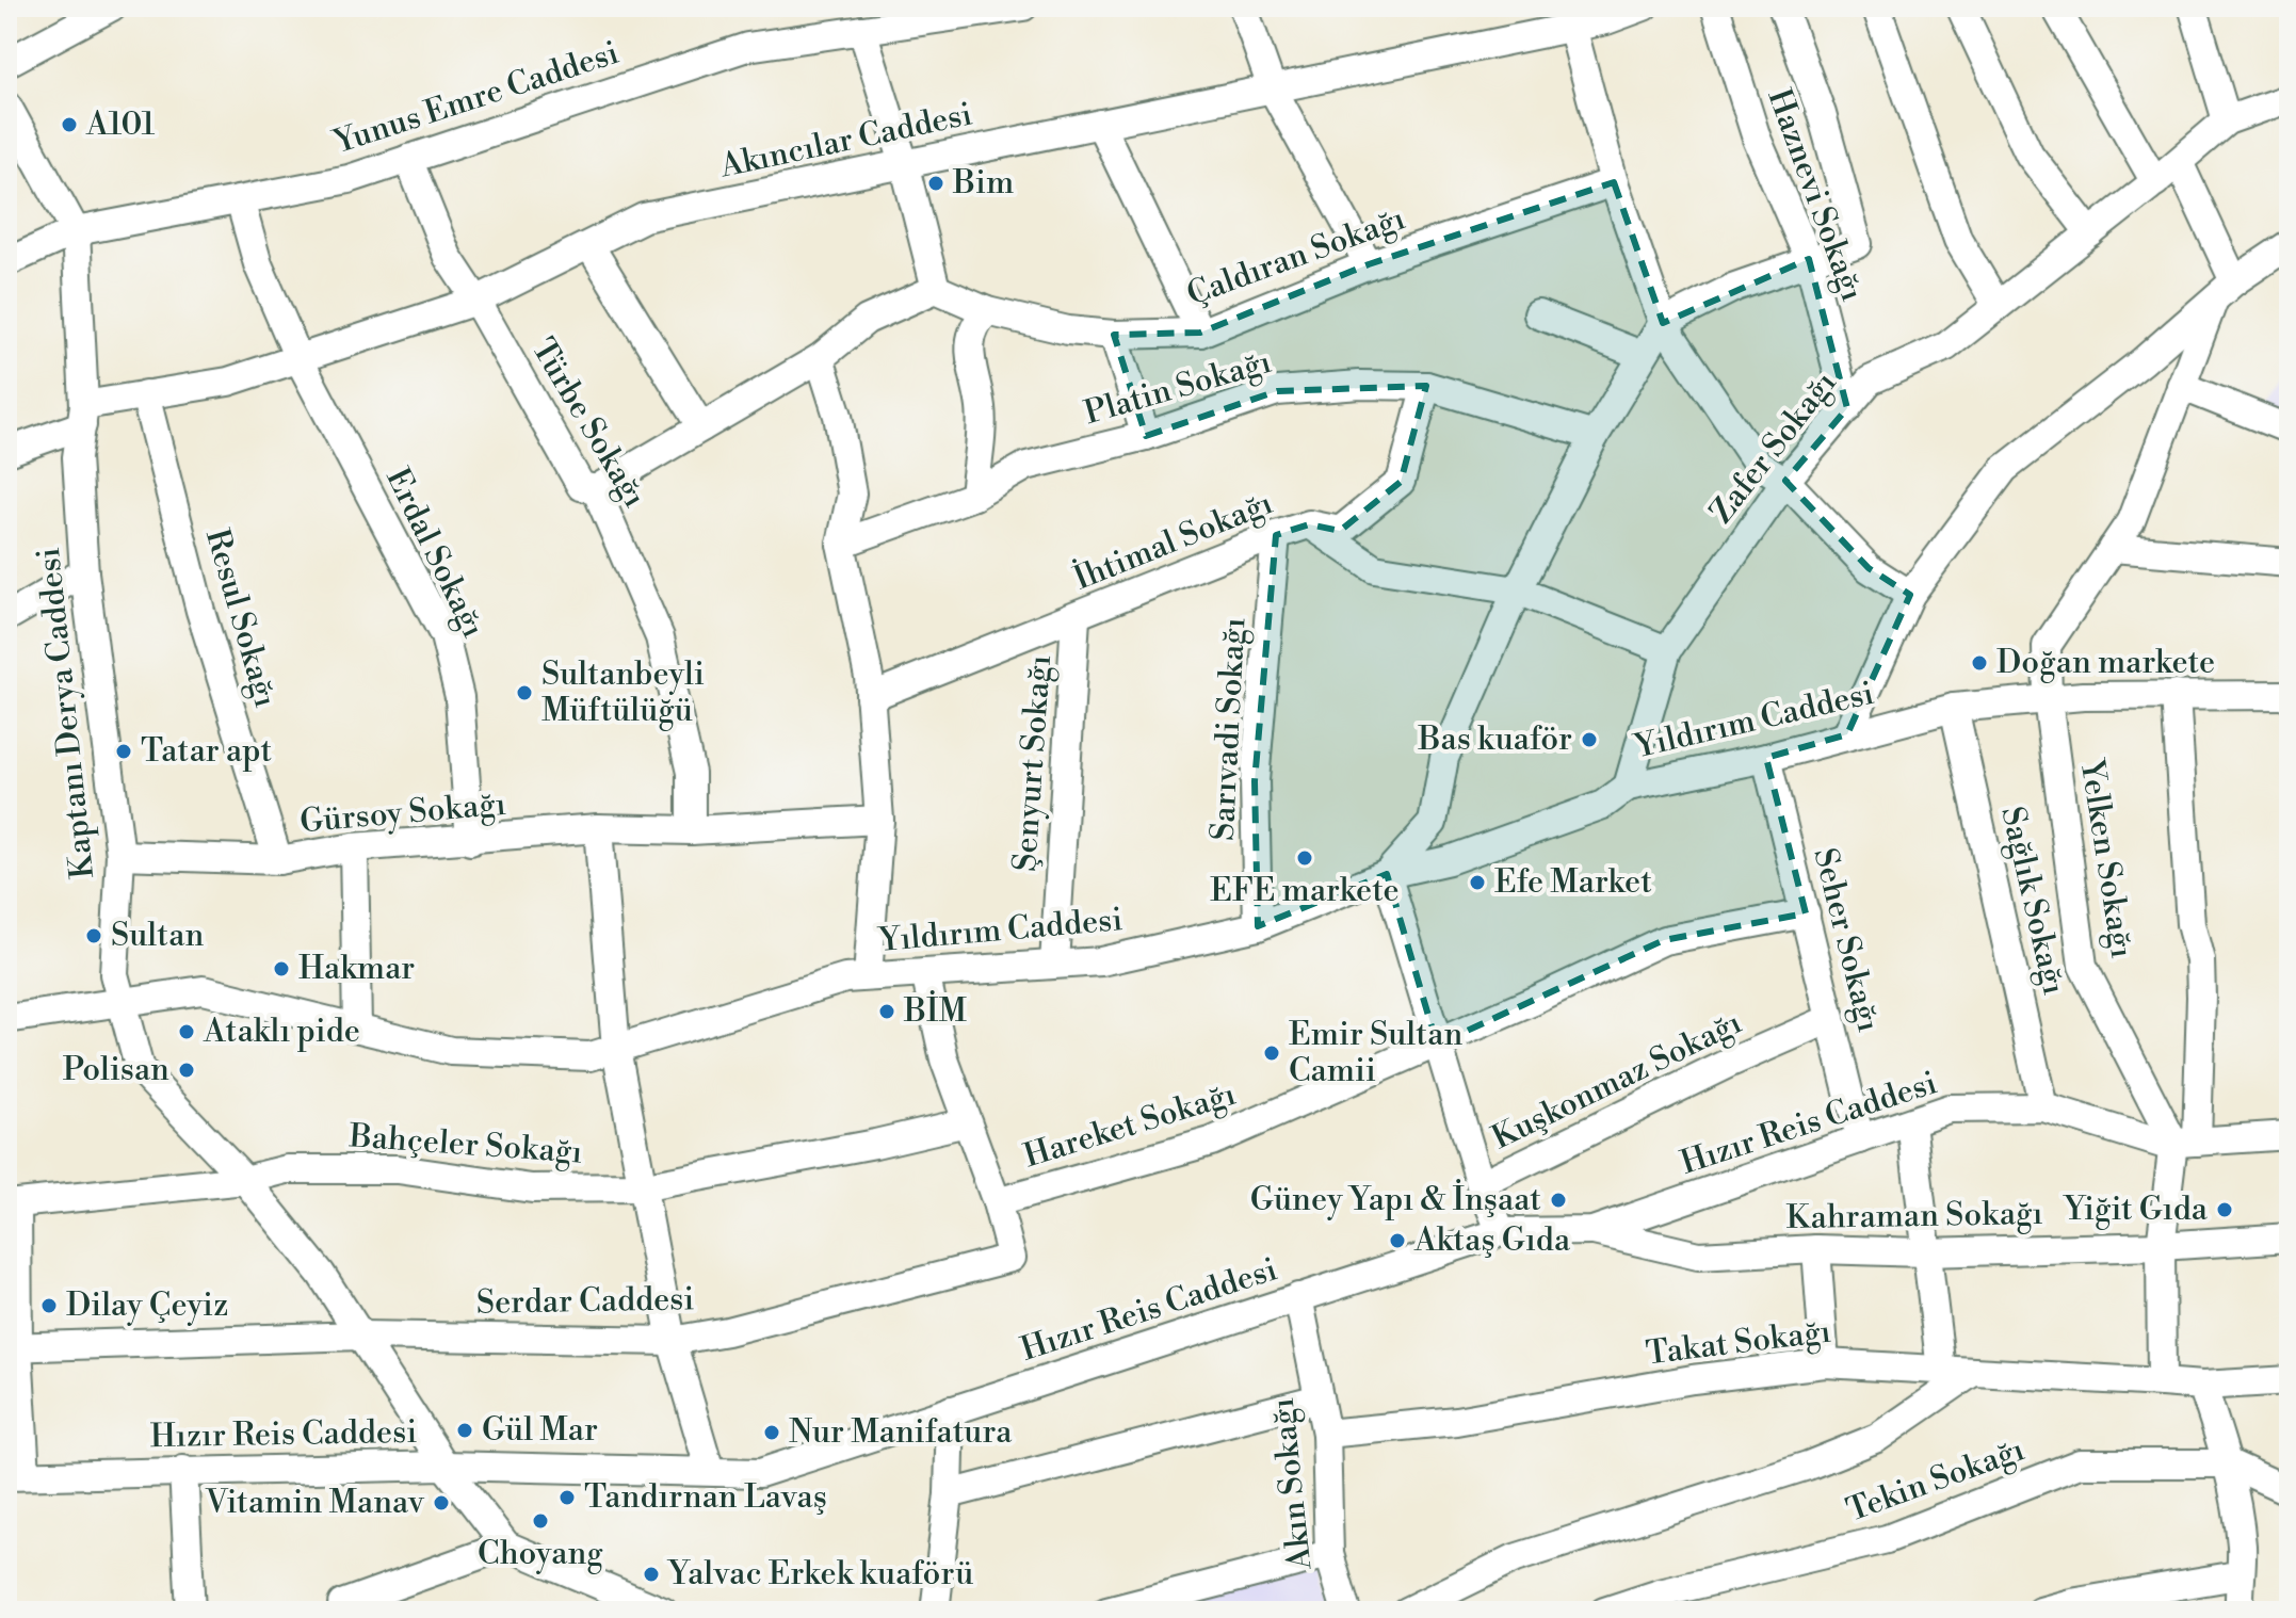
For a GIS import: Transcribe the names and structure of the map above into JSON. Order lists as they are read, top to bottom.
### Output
{
  "streets": {
    "street": [
      "Yunus Emre Caddesi",
      "Akıncılar Caddesi",
      "Haznevi Sokağı",
      "Çaldıran Sokağı",
      "Platin Sokağı",
      "Türbe Sokağı",
      "Zafer Sokağı",
      "İhtimal Sokağı",
      "Erdal Sokağı",
      "Resul Sokağı",
      "Kaptanı Derya Caddesi",
      "Yıldırım Caddesi",
      "Sarıvadi Sokağı",
      "Şenyurt Sokağı",
      "Gürsoy Sokağı",
      "Yelken Sokağı",
      "Sağlık Sokağı",
      "Seher Sokağı",
      "Kuşkonmaz Sokağı",
      "Hızır Reis Caddesi",
      "Hareket Sokağı",
      "Bahçeler Sokağı",
      "Kahraman Sokağı",
      "Serdar Caddesi",
      "Takat Sokağı",
      "Tekin Sokağı",
      "Akın Sokağı"
    ]
  },
  "crossings": [
    ["Yunus Emre Caddesi", "Türbe Sokağı"],
    ["Yunus Emre Caddesi", "Erdal Sokağı"],
    ["Yunus Emre Caddesi", "Kaptanı Derya Caddesi"],
    ["Akıncılar Caddesi", "Türbe Sokağı"],
    ["Akıncılar Caddesi", "Erdal Sokağı"],
    ["Akıncılar Caddesi", "Resul Sokağı"],
    ["Akıncılar Caddesi", "Kaptanı Derya Caddesi"],
    ["Haznevi Sokağı", "Zafer Sokağı"],
    ["Platin Sokağı", "İhtimal Sokağı"],
    ["Türbe Sokağı", "Gürsoy Sokağı"],
    ["Zafer Sokağı", "Yıldırım Caddesi"],
    ["İhtimal Sokağı", "Sarıvadi Sokağı"],
    ["İhtimal Sokağı", "Şenyurt Sokağı"],
    ["Erdal Sokağı", "Gürsoy Sokağı"],
    ["Resul Sokağı", "Gürsoy Sokağı"],
    ["Kaptanı Derya Caddesi", "Yıldırım Caddesi"],
    ["Kaptanı Derya Caddesi", "Gürsoy Sokağı"],
    ["Kaptanı Derya Caddesi", "Hızır Reis Caddesi"],
    ["Kaptanı Derya Caddesi", "Bahçeler Sokağı"],
    ["Kaptanı Derya Caddesi", "Serdar Caddesi"],
    ["Yıldırım Caddesi", "Sarıvadi Sokağı"],
    ["Yıldırım Caddesi", "Şenyurt Sokağı"],
    ["Yıldırım Caddesi", "Yelken Sokağı"],
    ["Yıldırım Caddesi", "Sağlık Sokağı"],
    ["Yıldırım Caddesi", "Seher Sokağı"],
    ["Yıldırım Caddesi", "Serdar Caddesi"],
    ["Yelken Sokağı", "Hızır Reis Caddesi"],
    ["Sağlık Sokağı", "Hızır Reis Caddesi"],
    ["Seher Sokağı", "Kuşkonmaz Sokağı"],
    ["Seher Sokağı", "Hızır Reis Caddesi"],
    ["Seher Sokağı", "Hareket Sokağı"],
    ["Kuşkonmaz Sokağı", "Hızır Reis Caddesi"],
    ["Hızır Reis Caddesi", "Kahraman Sokağı"],
    ["Hızır Reis Caddesi", "Akın Sokağı"],
    ["Hareket Sokağı", "Serdar Caddesi"],
    ["Bahçeler Sokağı", "Serdar Caddesi"],
    ["Takat Sokağı", "Akın Sokağı"]
  ],
  "places": [
    "A101",
    "Bim",
    "Doğan markete",
    "Sultanbeyli Müftülüğü",
    "Bas kuaför",
    "Tatar apt",
    "EFE markete",
    "Efe Market",
    "Sultan",
    "Hakmar",
    "BİM",
    "Ataklı pide",
    "Emir Sultan Camii",
    "Polisan",
    "Güney Yapı & İnşaat",
    "Yiğit Gıda",
    "Aktaş Gıda",
    "Dilay Çeyiz",
    "Gül Mar",
    "Nur Manifatura",
    "Tandırnan Lavaş",
    "Vitamin Manav",
    "Choyang",
    "Yalvac Erkek kuaförü"
  ]
}
